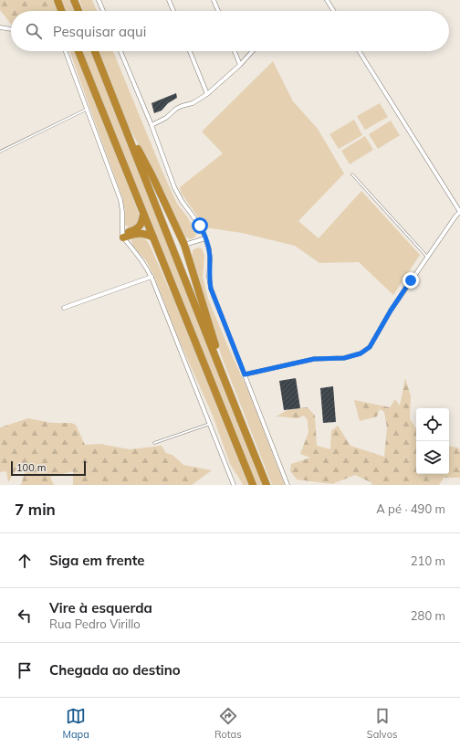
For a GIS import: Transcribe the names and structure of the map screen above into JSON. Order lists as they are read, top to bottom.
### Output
{
  "scale_bar": "100 m",
  "page": {
    "search": "Pesquisar aqui",
    "scale": "100 m",
    "heading": ["7 min", "A pé · 490 m"],
    "list": [
      ["Siga em frente", "210 m"],
      ["Vire à esquerda", "Rua Pedro Virillo", "280 m"],
      "Chegada ao destino"
    ],
    "nav": ["Mapa", "Rotas", "Salvos"]
  }
}
